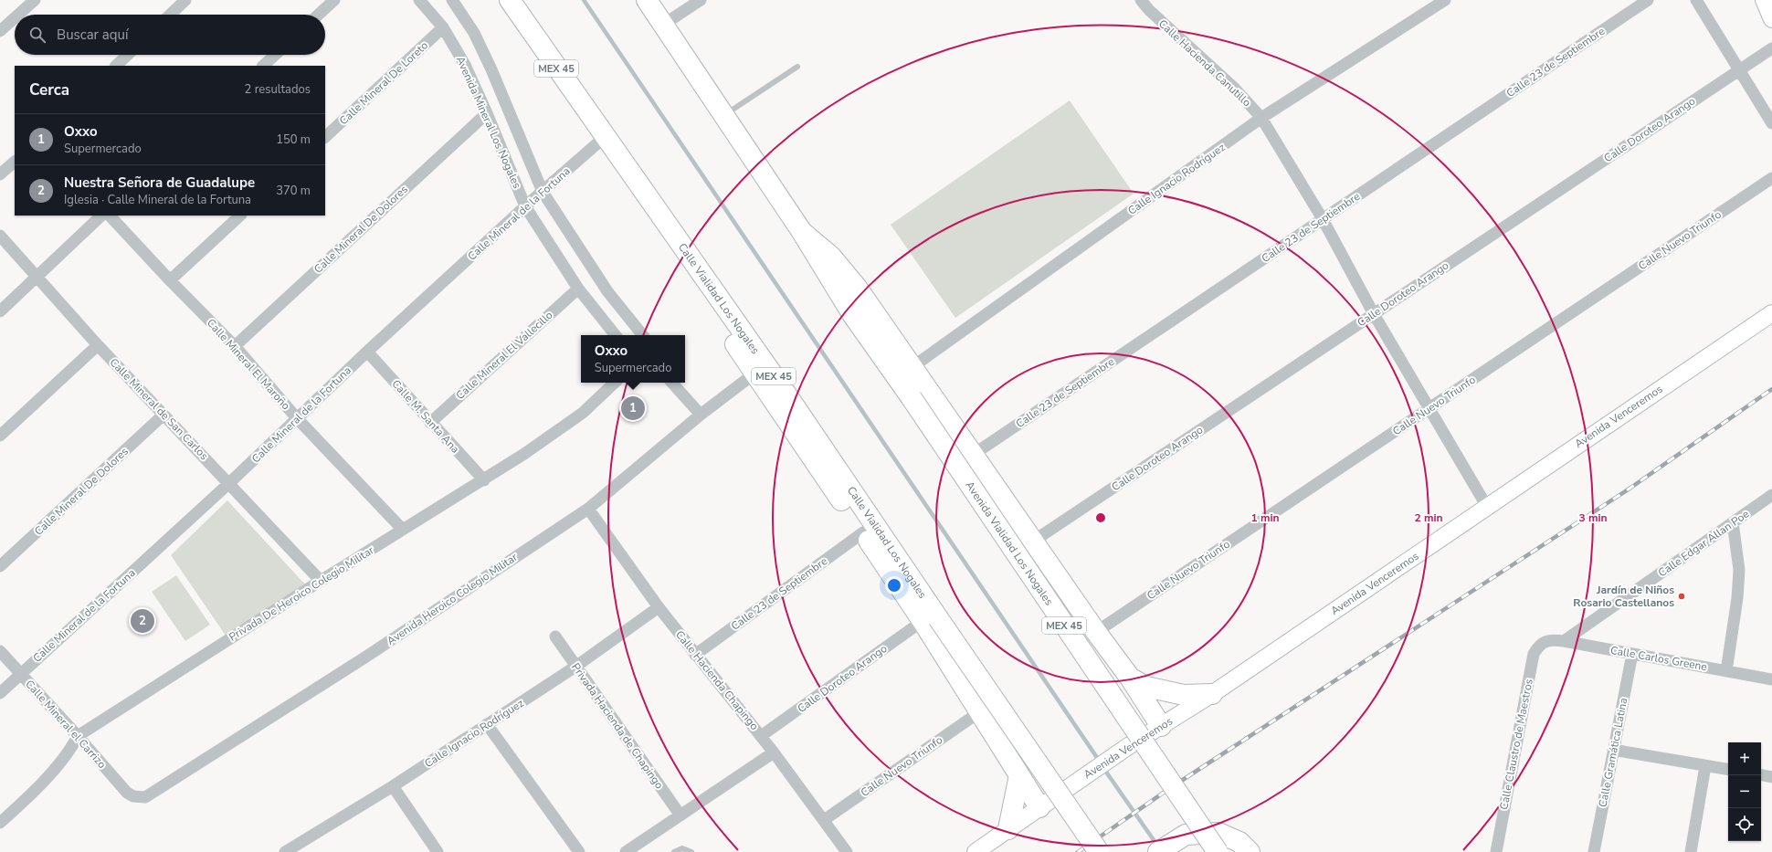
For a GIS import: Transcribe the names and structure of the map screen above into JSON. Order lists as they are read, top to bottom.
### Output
{
  "streets": {
    "highway": ["MEX 45", "Calle Vialidad Los Nogales", "Avenida Vialidad Los Nogales"],
    "street": [
      "Calle 23 de Septiembre",
      "Calle Hacienda Canutillo",
      "Calle Mineral De Loreto",
      "Avenida Mineral Los Nogales",
      "Calle Doroteo Arango",
      "Calle Ignacio Rodríguez",
      "Calle Mineral de la Fortuna",
      "Calle Mineral De Dolores",
      "Calle Nuevo Triunfo",
      "Calle Mineral El Vallecillo",
      "Calle Mineral El Maroño",
      "Calle Mineral de San Carlos",
      "Calle M. Santa Ana",
      "Avenida Venceremos",
      "Calle Edgar Allan Poe",
      "Privada De Heroico Colegio Militar",
      "Avenida Heroico Colegio Militar",
      "Calle Carlos Greene",
      "Calle Hacienda Chapingo",
      "Calle Mineral el Carrizo",
      "Privada Hacienda de Chapingo",
      "Calle Claustro de Maestros",
      "Calle Gramática Latina"
    ]
  },
  "crossings": [
    ["Calle 23 de Septiembre", "Calle Hacienda Canutillo"],
    ["Calle 23 de Septiembre", "Calle Hacienda Chapingo"],
    ["Calle Hacienda Canutillo", "Calle Doroteo Arango"],
    ["Calle Hacienda Canutillo", "Calle Ignacio Rodríguez"],
    ["Calle Hacienda Canutillo", "Calle Nuevo Triunfo"],
    ["Calle Hacienda Canutillo", "Avenida Venceremos"],
    ["MEX 45", "Calle Doroteo Arango"],
    ["MEX 45", "Calle Vialidad Los Nogales"],
    ["MEX 45", "Avenida Vialidad Los Nogales"],
    ["Calle Mineral De Loreto", "Avenida Mineral Los Nogales"],
    ["Avenida Mineral Los Nogales", "Calle Mineral de la Fortuna"],
    ["Avenida Mineral Los Nogales", "Calle Mineral De Dolores"],
    ["Avenida Mineral Los Nogales", "Calle Mineral El Vallecillo"],
    ["Calle Doroteo Arango", "Calle Vialidad Los Nogales"],
    ["Calle Doroteo Arango", "Calle Hacienda Chapingo"],
    ["Calle Ignacio Rodríguez", "Calle Hacienda Chapingo"],
    ["Calle Ignacio Rodríguez", "Privada Hacienda de Chapingo"],
    ["Calle Mineral de la Fortuna", "Calle Vialidad Los Nogales"],
    ["Calle Mineral de la Fortuna", "Calle Mineral El Maroño"],
    ["Calle Mineral de la Fortuna", "Calle Mineral de San Carlos"],
    ["Calle Mineral de la Fortuna", "Calle M. Santa Ana"],
    ["Calle Mineral de la Fortuna", "Calle Mineral el Carrizo"],
    ["Calle Mineral De Dolores", "Calle Mineral El Maroño"],
    ["Calle Mineral De Dolores", "Calle Mineral de San Carlos"],
    ["Calle Nuevo Triunfo", "Calle Hacienda Chapingo"],
    ["Calle Mineral El Vallecillo", "Calle M. Santa Ana"],
    ["Calle Mineral El Maroño", "Privada De Heroico Colegio Militar"],
    ["Calle Mineral de San Carlos", "Privada De Heroico Colegio Militar"],
    ["Calle M. Santa Ana", "Privada De Heroico Colegio Militar"],
    ["Calle Edgar Allan Poe", "Calle Carlos Greene"],
    ["Privada De Heroico Colegio Militar", "Calle Mineral el Carrizo"],
    ["Avenida Heroico Colegio Militar", "Calle Hacienda Chapingo"],
    ["Avenida Heroico Colegio Militar", "Calle Mineral el Carrizo"],
    ["Calle Carlos Greene", "Calle Claustro de Maestros"],
    ["Calle Carlos Greene", "Calle Gramática Latina"]
  ],
  "places": ["Jardín de Niños Rosario Castellanos"],
  "page": {
    "search": "Buscar aquí",
    "heading": ["Cerca", "2 resultados"],
    "list": [
      {
        "mark": "1",
        "name": "Oxxo",
        "note": "Supermercado",
        "value": "150 m"
      },
      {
        "mark": "2",
        "name": "Nuestra Señora de Guadalupe",
        "note": "Iglesia · Calle Mineral de la Fortuna",
        "value": "370 m"
      }
    ],
    "popup": ["Oxxo", "Supermercado"],
    "pins": ["1", "2"],
    "map_buttons": ["+", "−"]
  },
  "rings": ["1 min", "2 min", "3 min"]
}
